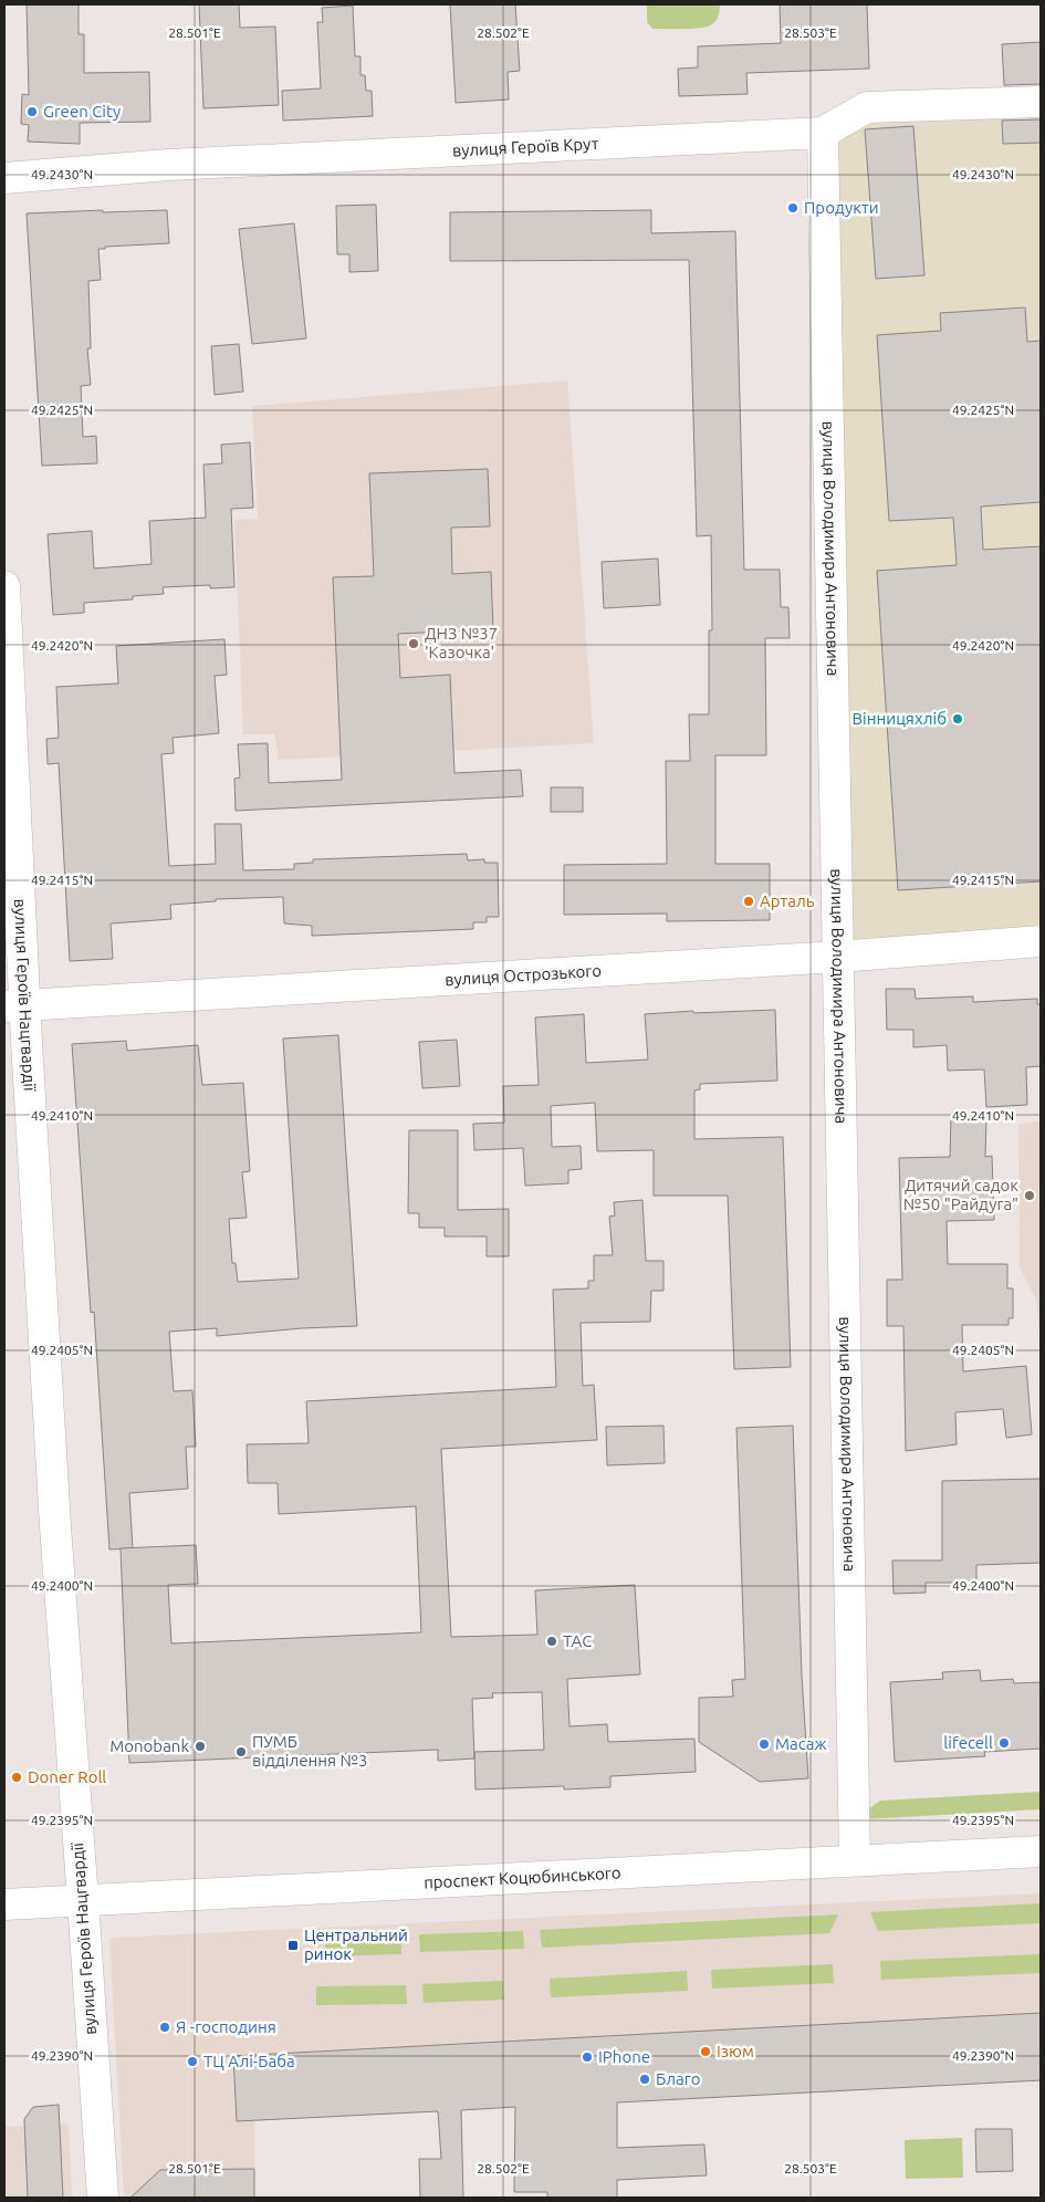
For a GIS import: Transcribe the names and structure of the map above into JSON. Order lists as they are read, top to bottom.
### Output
{
  "streets": {
    "street": [
      "вулиця Героїв Крут",
      "вулиця Володимира Антоновича",
      "вулиця Острозького",
      "вулиця Героїв Нацгвардії",
      "проспект Коцюбинського"
    ]
  },
  "crossings": [
    ["вулиця Героїв Крут", "вулиця Володимира Антоновича"],
    ["вулиця Володимира Антоновича", "вулиця Острозького"],
    ["вулиця Володимира Антоновича", "проспект Коцюбинського"],
    ["вулиця Острозького", "вулиця Героїв Нацгвардії"],
    ["вулиця Героїв Нацгвардії", "проспект Коцюбинського"]
  ],
  "places": {
    "other": [
      "Green City",
      "Продукти",
      "ДНЗ №37 'Казочка'",
      "Вінницяхліб",
      "Арталь",
      "Дитячий садок №50 \"Райдуга\"",
      "ТАС",
      "lifecell",
      "Масаж",
      "Monobank",
      "ПУМБ відділення №3",
      "Doner Roll",
      "Я -господиня",
      "Ізюм",
      "IPhone",
      "ТЦ Алі-Баба",
      "Благо"
    ],
    "transit": ["Центральний ринок"]
  },
  "coordinates": [
    "28.501°E",
    "28.502°E",
    "28.503°E",
    "49.2430°N",
    "49.2425°N",
    "49.2420°N",
    "49.2415°N",
    "49.2410°N",
    "49.2405°N",
    "49.2400°N",
    "49.2395°N",
    "49.2390°N"
  ]
}
